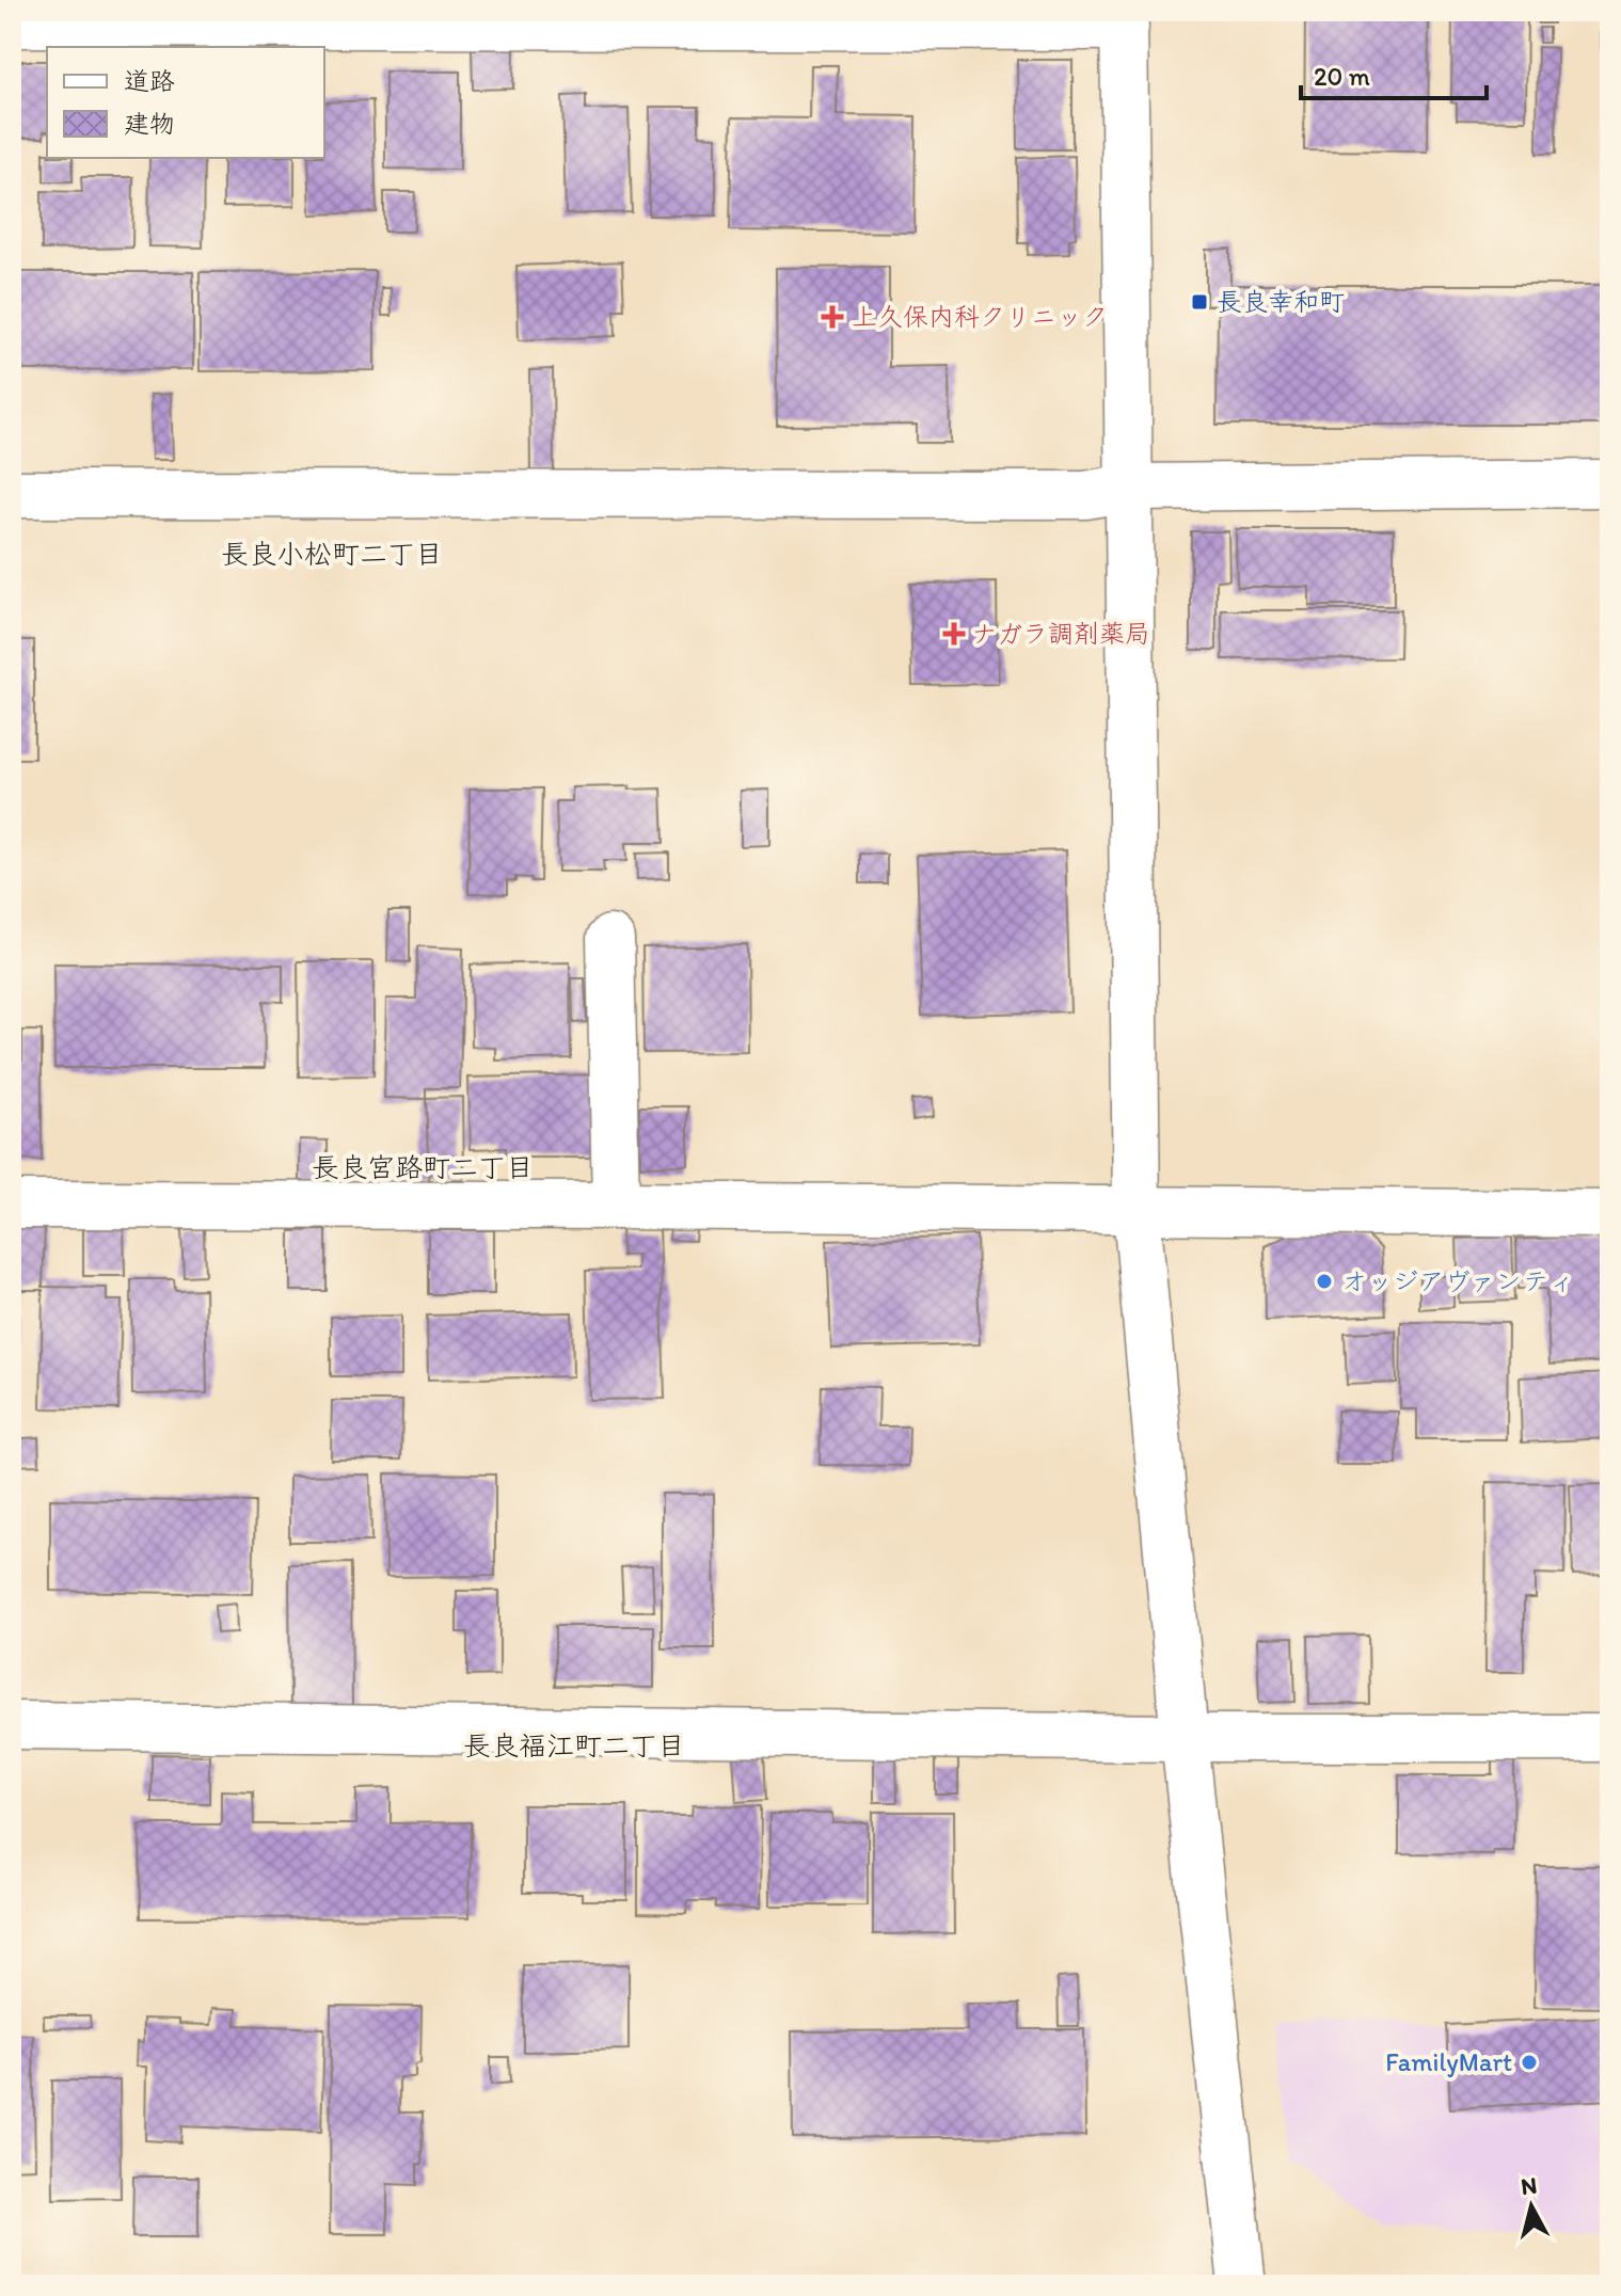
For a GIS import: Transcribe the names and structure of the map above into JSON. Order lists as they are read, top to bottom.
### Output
{
  "districts": ["長良小松町二丁目", "長良宮路町二丁目", "長良福江町二丁目"],
  "places": {
    "transit": ["長良幸和町"],
    "health": ["上久保内科クリニック", "ナガラ調剤薬局"],
    "other": ["オッジアヴァンティ", "FamilyMart"]
  },
  "legend": ["道路", "建物"],
  "scale_bar": "20 m",
  "north": "top"
}
